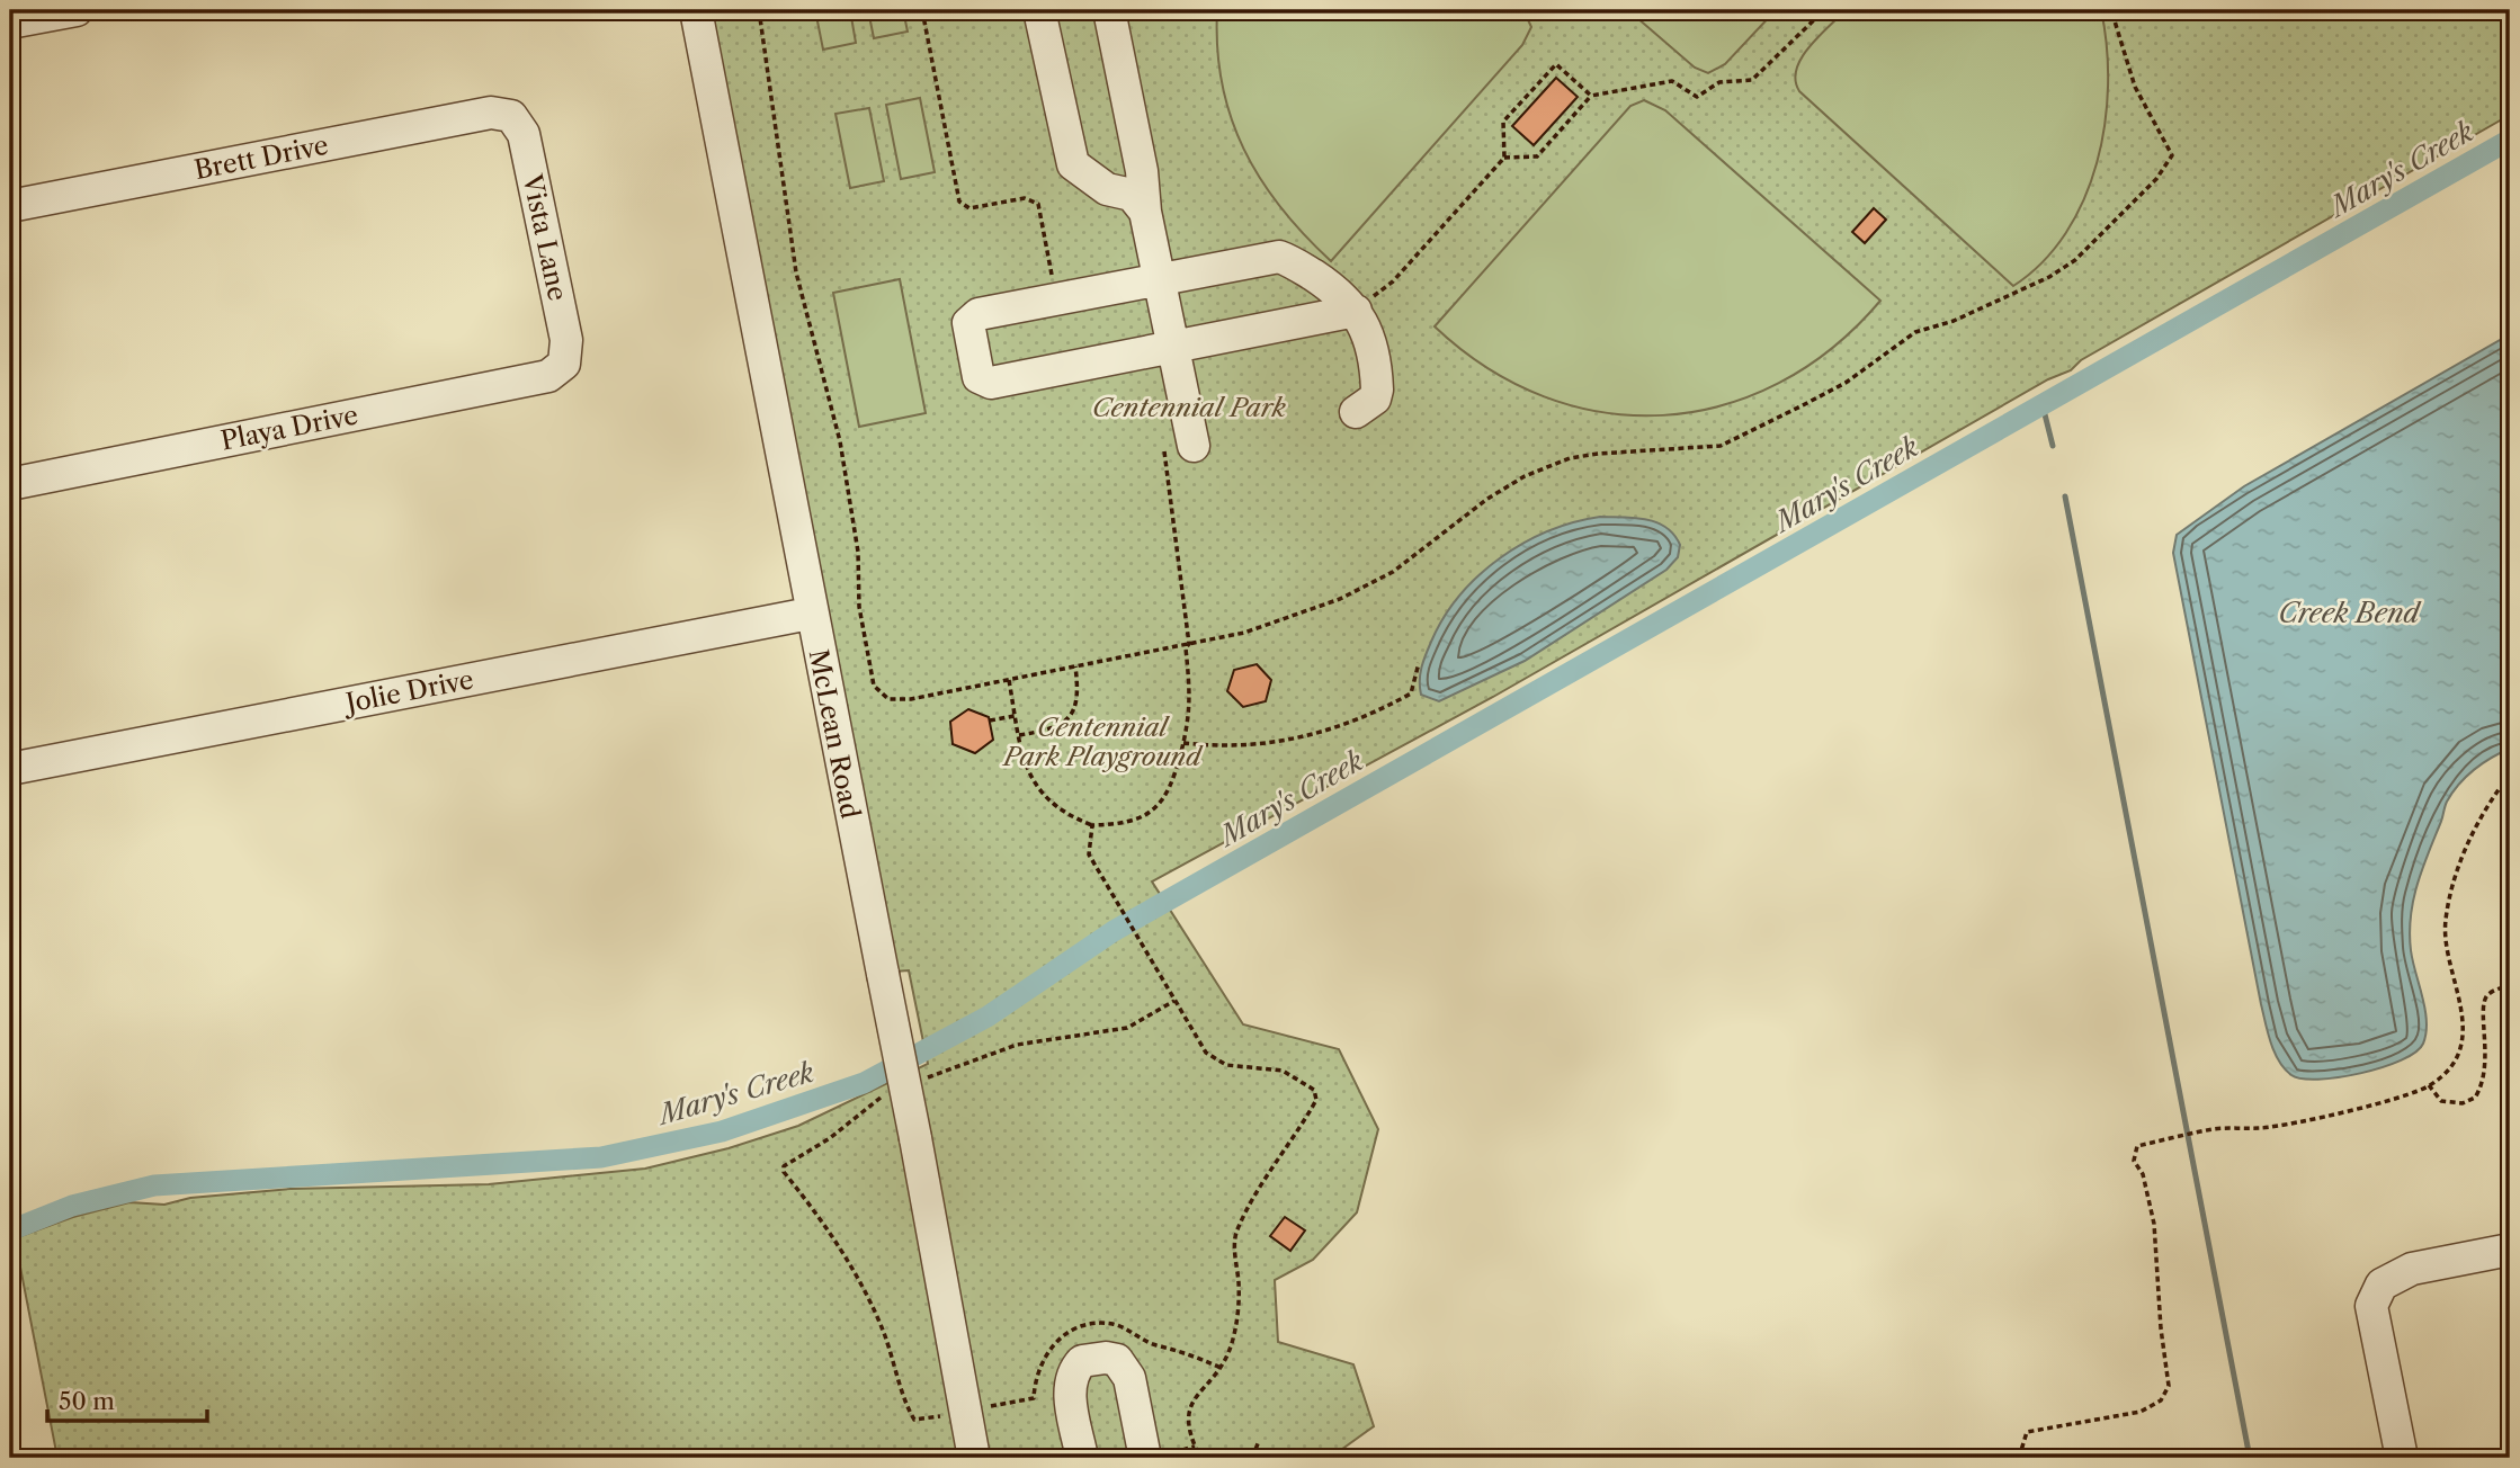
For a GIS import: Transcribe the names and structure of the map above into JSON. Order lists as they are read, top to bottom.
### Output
{
  "streets": {
    "street": [
      "Brett Drive",
      "Vista Lane",
      "Playa Drive",
      "Jolie Drive",
      "McLean Road"
    ]
  },
  "crossings": [
    ["Brett Drive", "Vista Lane"],
    ["Vista Lane", "Playa Drive"],
    ["Jolie Drive", "McLean Road"]
  ],
  "water": ["Mary's Creek", "Creek Bend"],
  "parks": ["Centennial Park", "Centennial Park Playground"],
  "scale_bar": "50 m"
}
